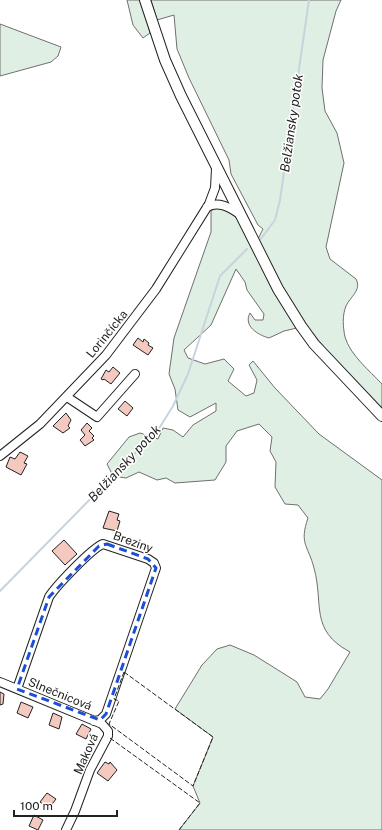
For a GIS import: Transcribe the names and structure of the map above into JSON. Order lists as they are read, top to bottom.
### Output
{
  "streets": {
    "street": [
      "Lorinčícka",
      "Breziny",
      "Slnečnicová",
      "Maková"
    ]
  },
  "crossings": [
    ["Breziny", "Slnečnicová"],
    ["Slnečnicová", "Maková"]
  ],
  "water": ["Belžiansky potok"],
  "scale_bar": "100 m"
}
